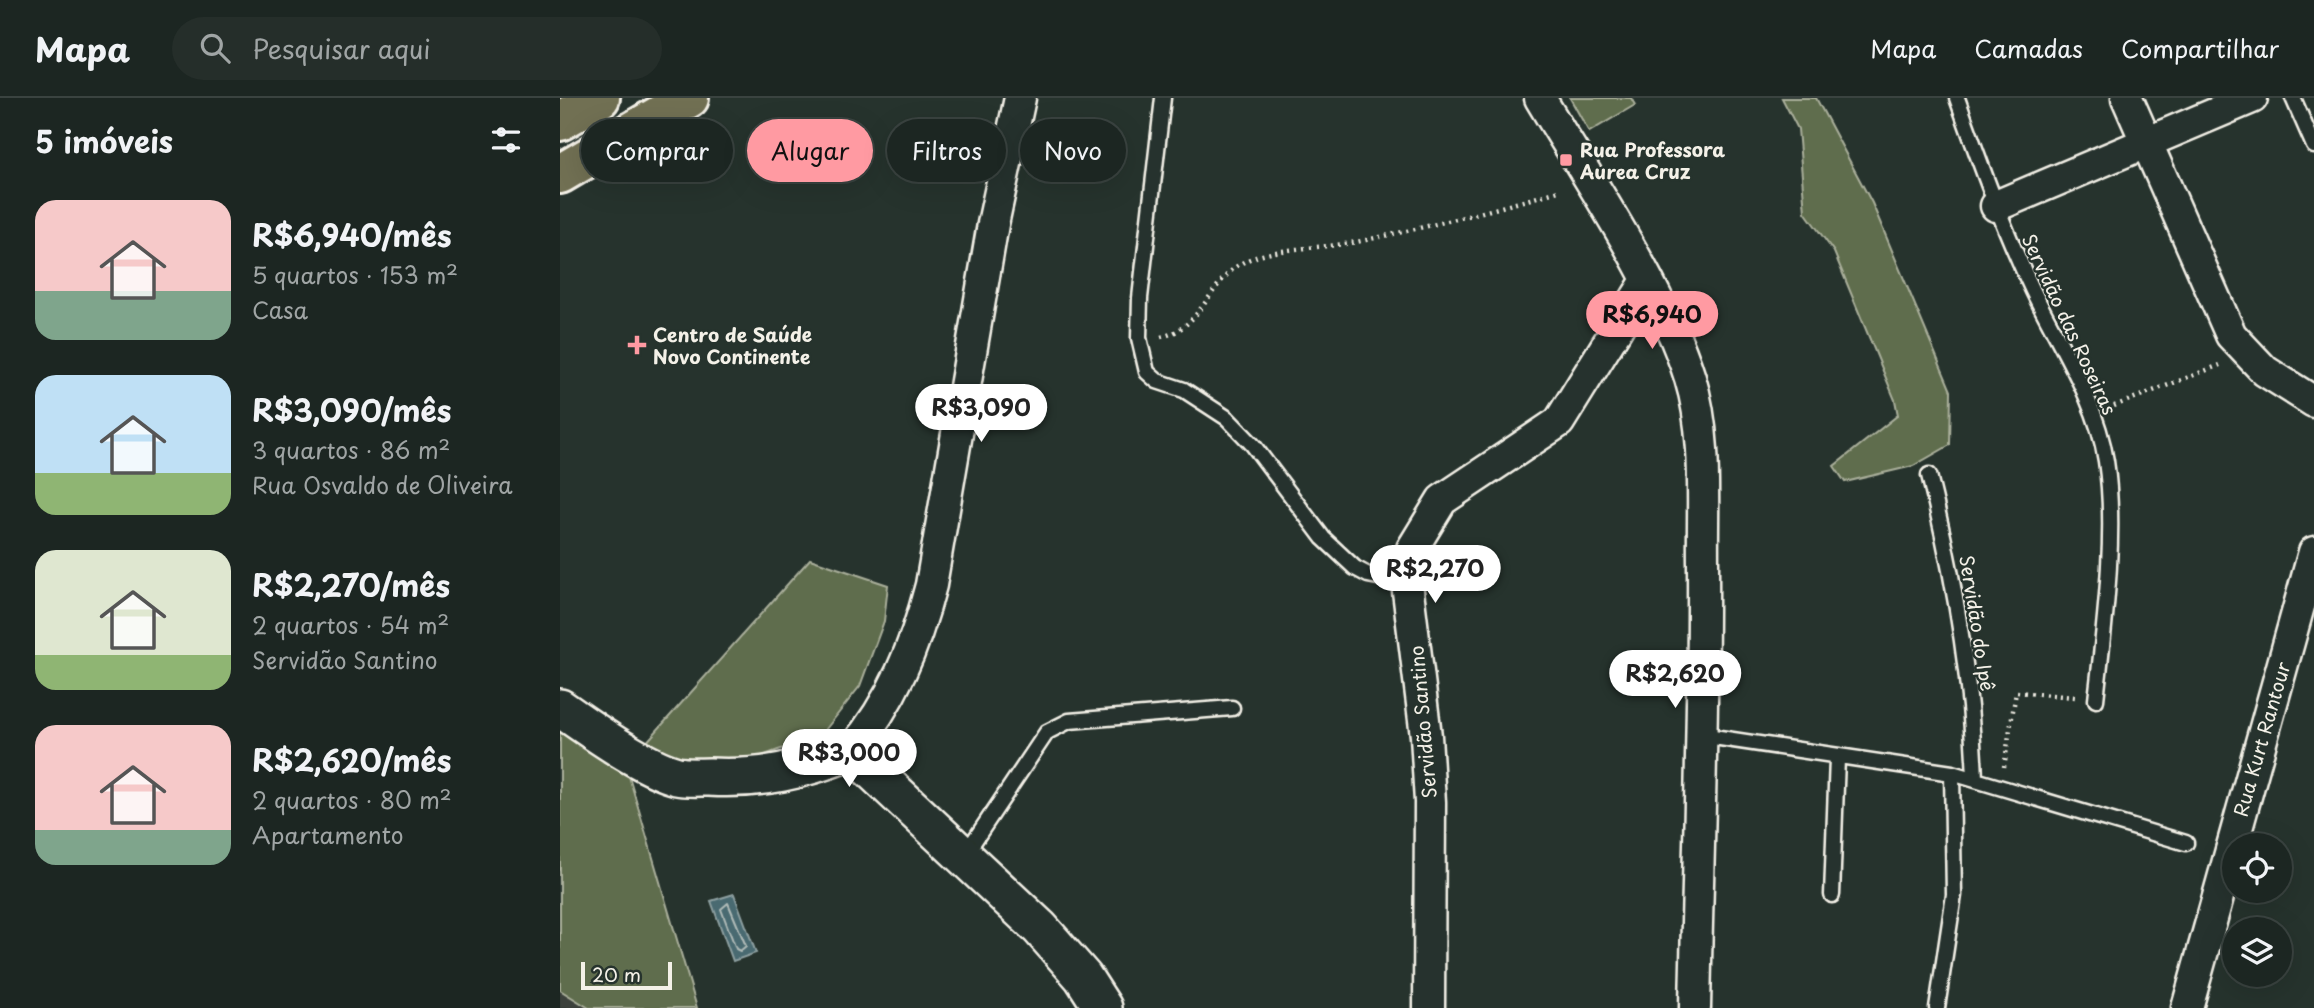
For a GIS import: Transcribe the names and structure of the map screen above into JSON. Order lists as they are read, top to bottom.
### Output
{
  "streets": {
    "street": ["Servidão Santino", "Rua Kurt Rantour"],
    "lane": ["Servidão das Roseiras", "Servidão do Ipê"]
  },
  "places": {
    "transit": ["Rua Professora Aurea Cruz"],
    "health": ["Centro de Saúde Novo Continente"]
  },
  "scale_bar": "20 m",
  "page": {
    "header": "Mapa",
    "search": "Pesquisar aqui",
    "nav": ["Mapa", "Camadas", "Compartilhar"],
    "heading": "5 imóveis",
    "chip": [
      "Comprar",
      "Alugar",
      "Filtros",
      "Novo"
    ],
    "list": [
      {
        "name": "R$6,940/mês",
        "note": "5 quartos · 153 m² · Casa"
      },
      {
        "name": "R$3,090/mês",
        "note": "3 quartos · 86 m² · Rua Osvaldo de Oliveira"
      },
      {
        "name": "R$2,270/mês",
        "note": "2 quartos · 54 m² · Servidão Santino"
      },
      {
        "name": "R$2,620/mês",
        "note": "2 quartos · 80 m² · Apartamento"
      }
    ],
    "price": [
      "R$6,940",
      "R$3,090",
      "R$2,270",
      "R$2,620",
      "R$3,000"
    ],
    "scale": "20 m"
  }
}
